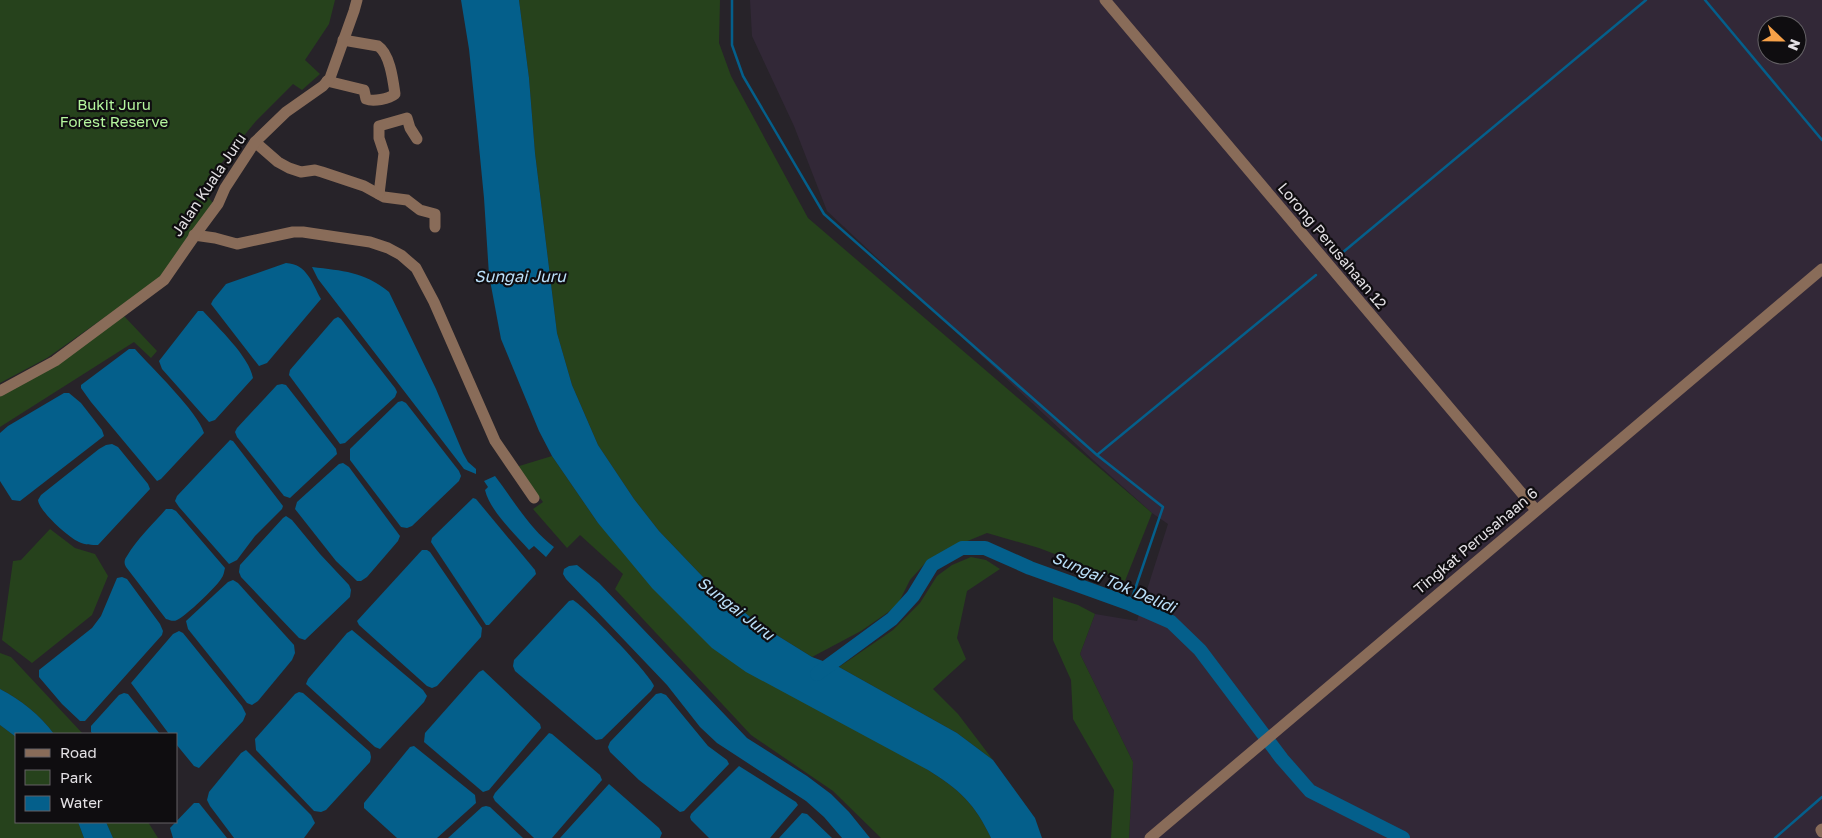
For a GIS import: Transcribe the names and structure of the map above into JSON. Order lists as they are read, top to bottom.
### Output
{
  "streets": {
    "street": ["Jalan Kuala Juru", "Lorong Perusahaan 12", "Tingkat Perusahaan 6"]
  },
  "crossings": [
    ["Lorong Perusahaan 12", "Tingkat Perusahaan 6"]
  ],
  "water": ["Sungai Juru", "Sungai Tok Delidi"],
  "parks": ["Bukit Juru Forest Reserve"],
  "legend": ["Road", "Park", "Water"],
  "north": "right"
}
